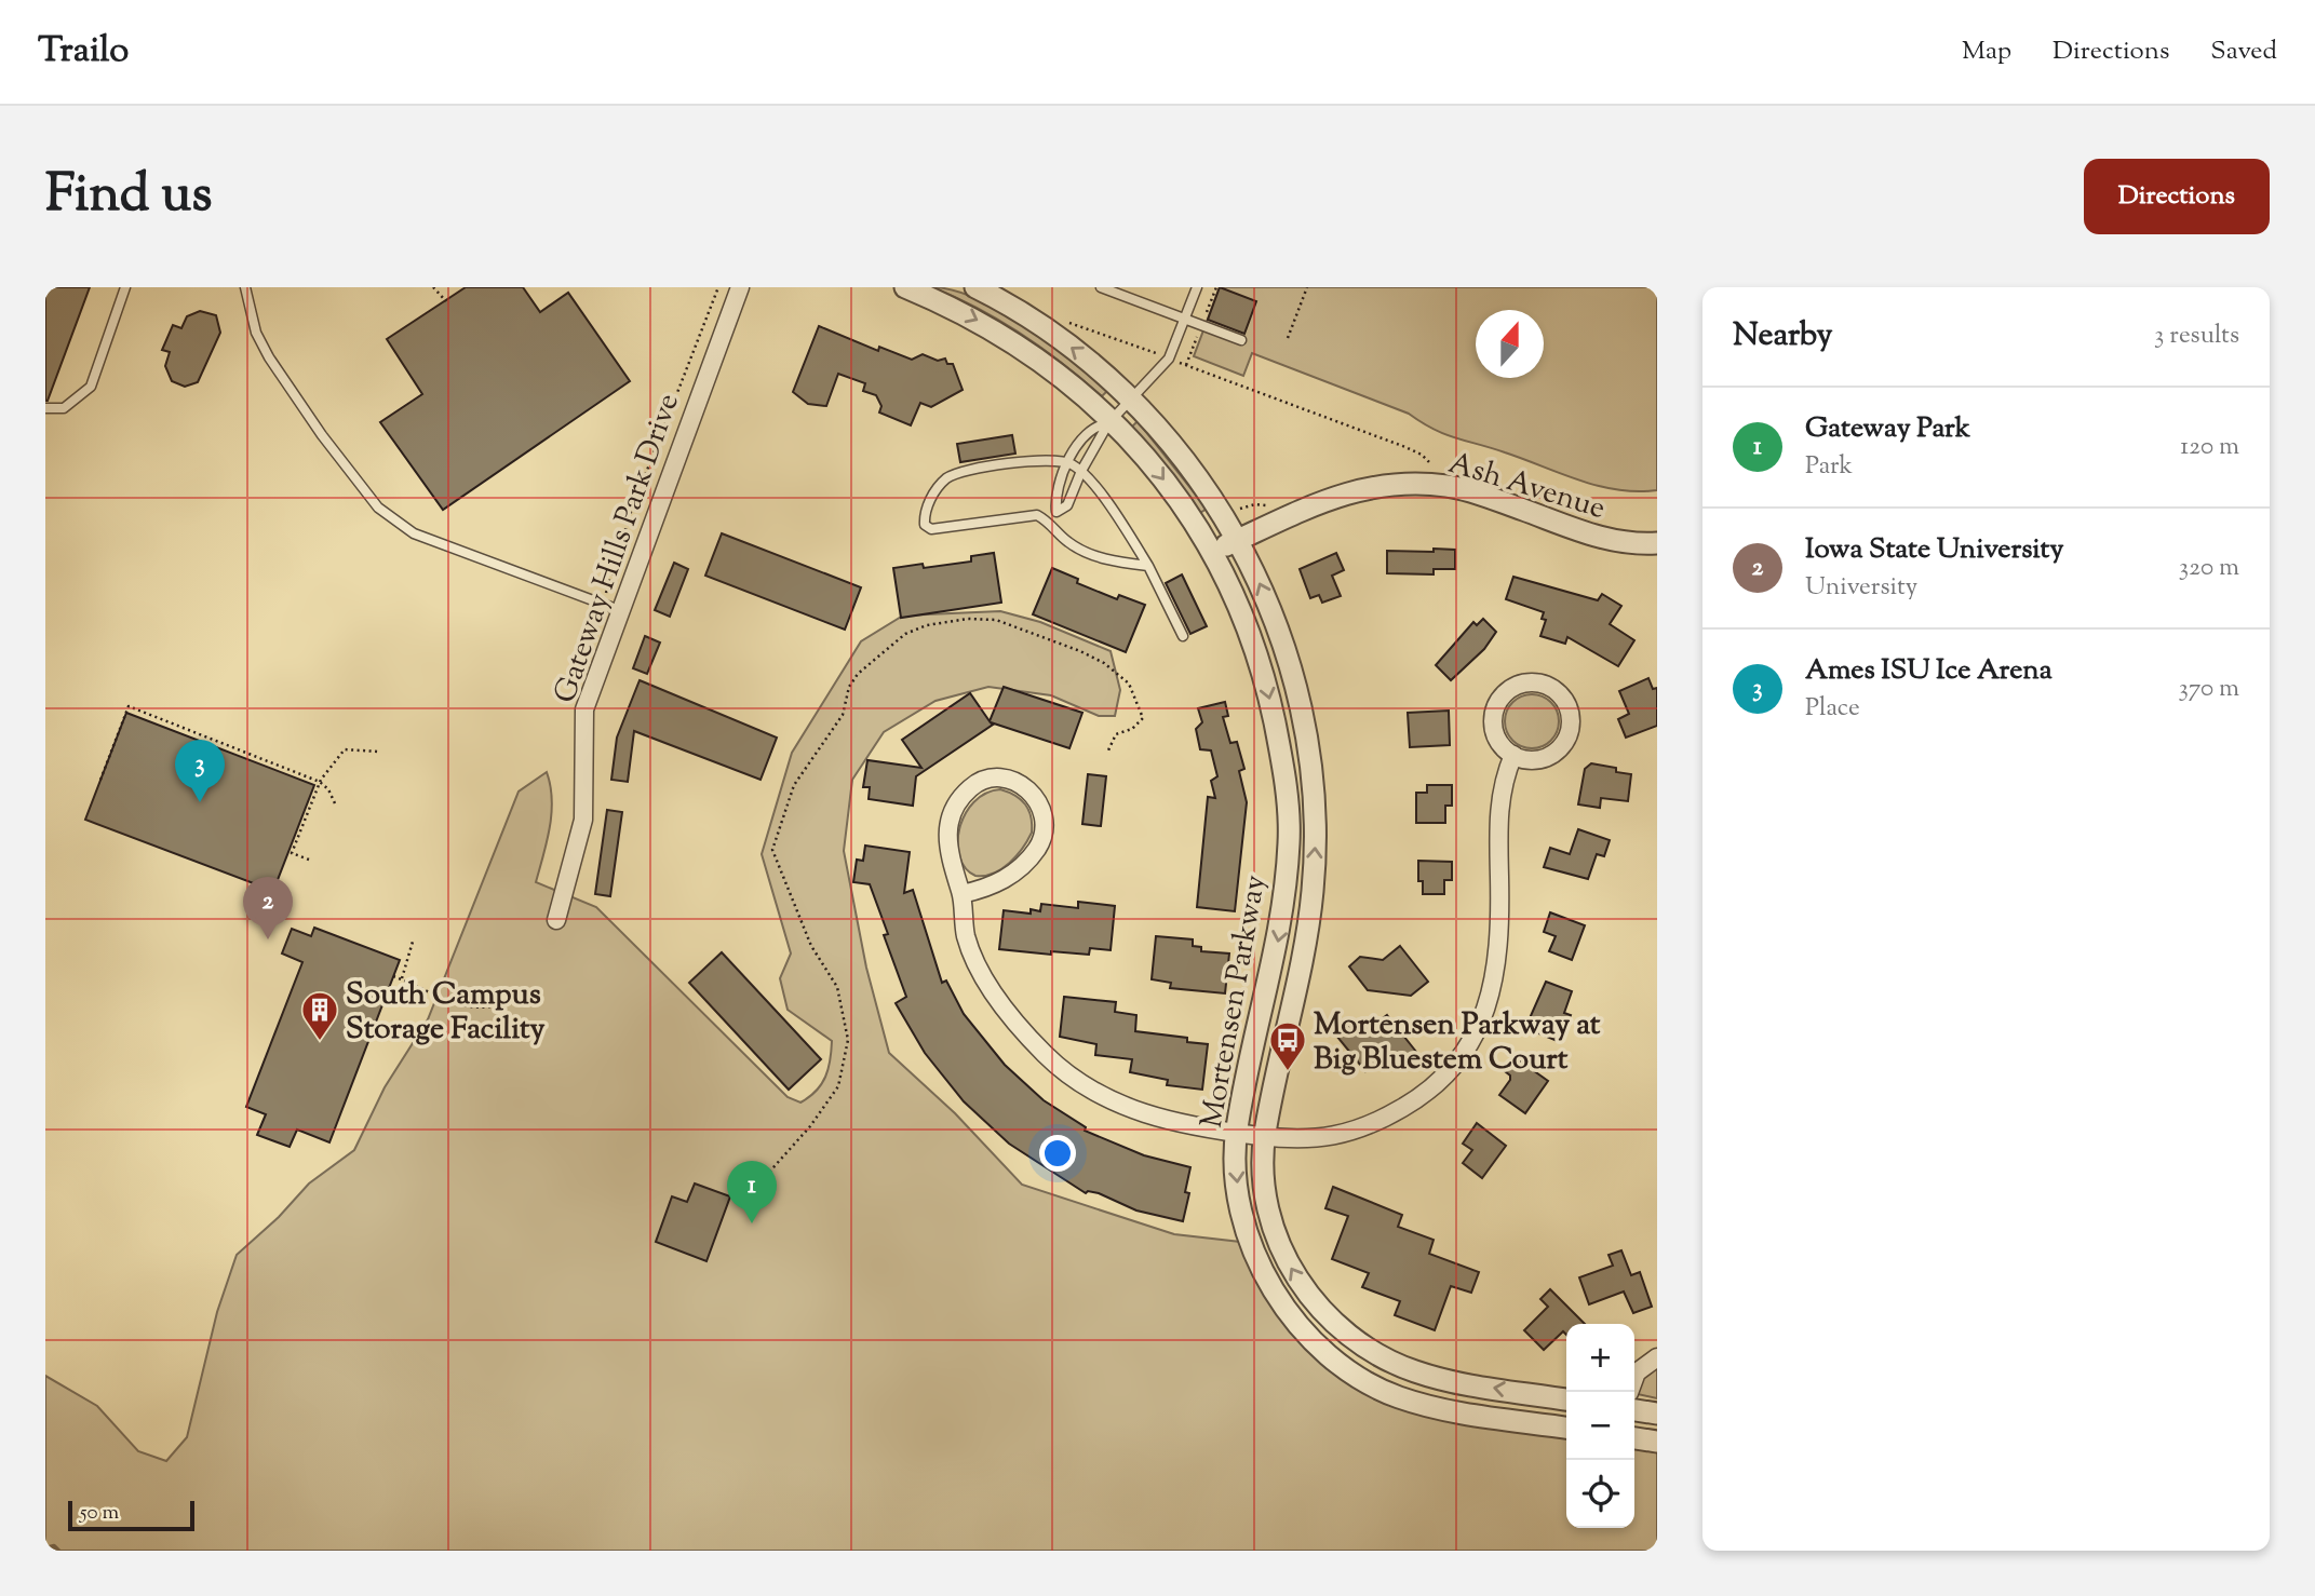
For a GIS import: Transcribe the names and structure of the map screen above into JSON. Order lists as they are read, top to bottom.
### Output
{
  "streets": {
    "street": ["Ash Avenue", "Gateway Hills Park Drive", "Mortensen Parkway"]
  },
  "crossings": [
    ["Ash Avenue", "Mortensen Parkway"]
  ],
  "places": {
    "building": ["South Campus Storage Facility"],
    "bus stop": ["Mortensen Parkway at Big Bluestem Court"]
  },
  "scale_bar": "50 m",
  "north": "top",
  "page": {
    "header": "Trailo",
    "nav": ["Map", "Directions", "Saved"],
    "title": "Find us",
    "buttons": "Directions",
    "heading": ["Nearby", "3 results"],
    "list": [
      {
        "mark": "1",
        "name": "Gateway Park",
        "note": "Park",
        "value": "120 m"
      },
      {
        "mark": "2",
        "name": "Iowa State University",
        "note": "University",
        "value": "320 m"
      },
      {
        "mark": "3",
        "name": "Ames ISU Ice Arena",
        "note": "Place",
        "value": "370 m"
      }
    ],
    "pins": ["3", "2", "1"],
    "map_buttons": ["+", "−"],
    "scale": "50 m"
  }
}
